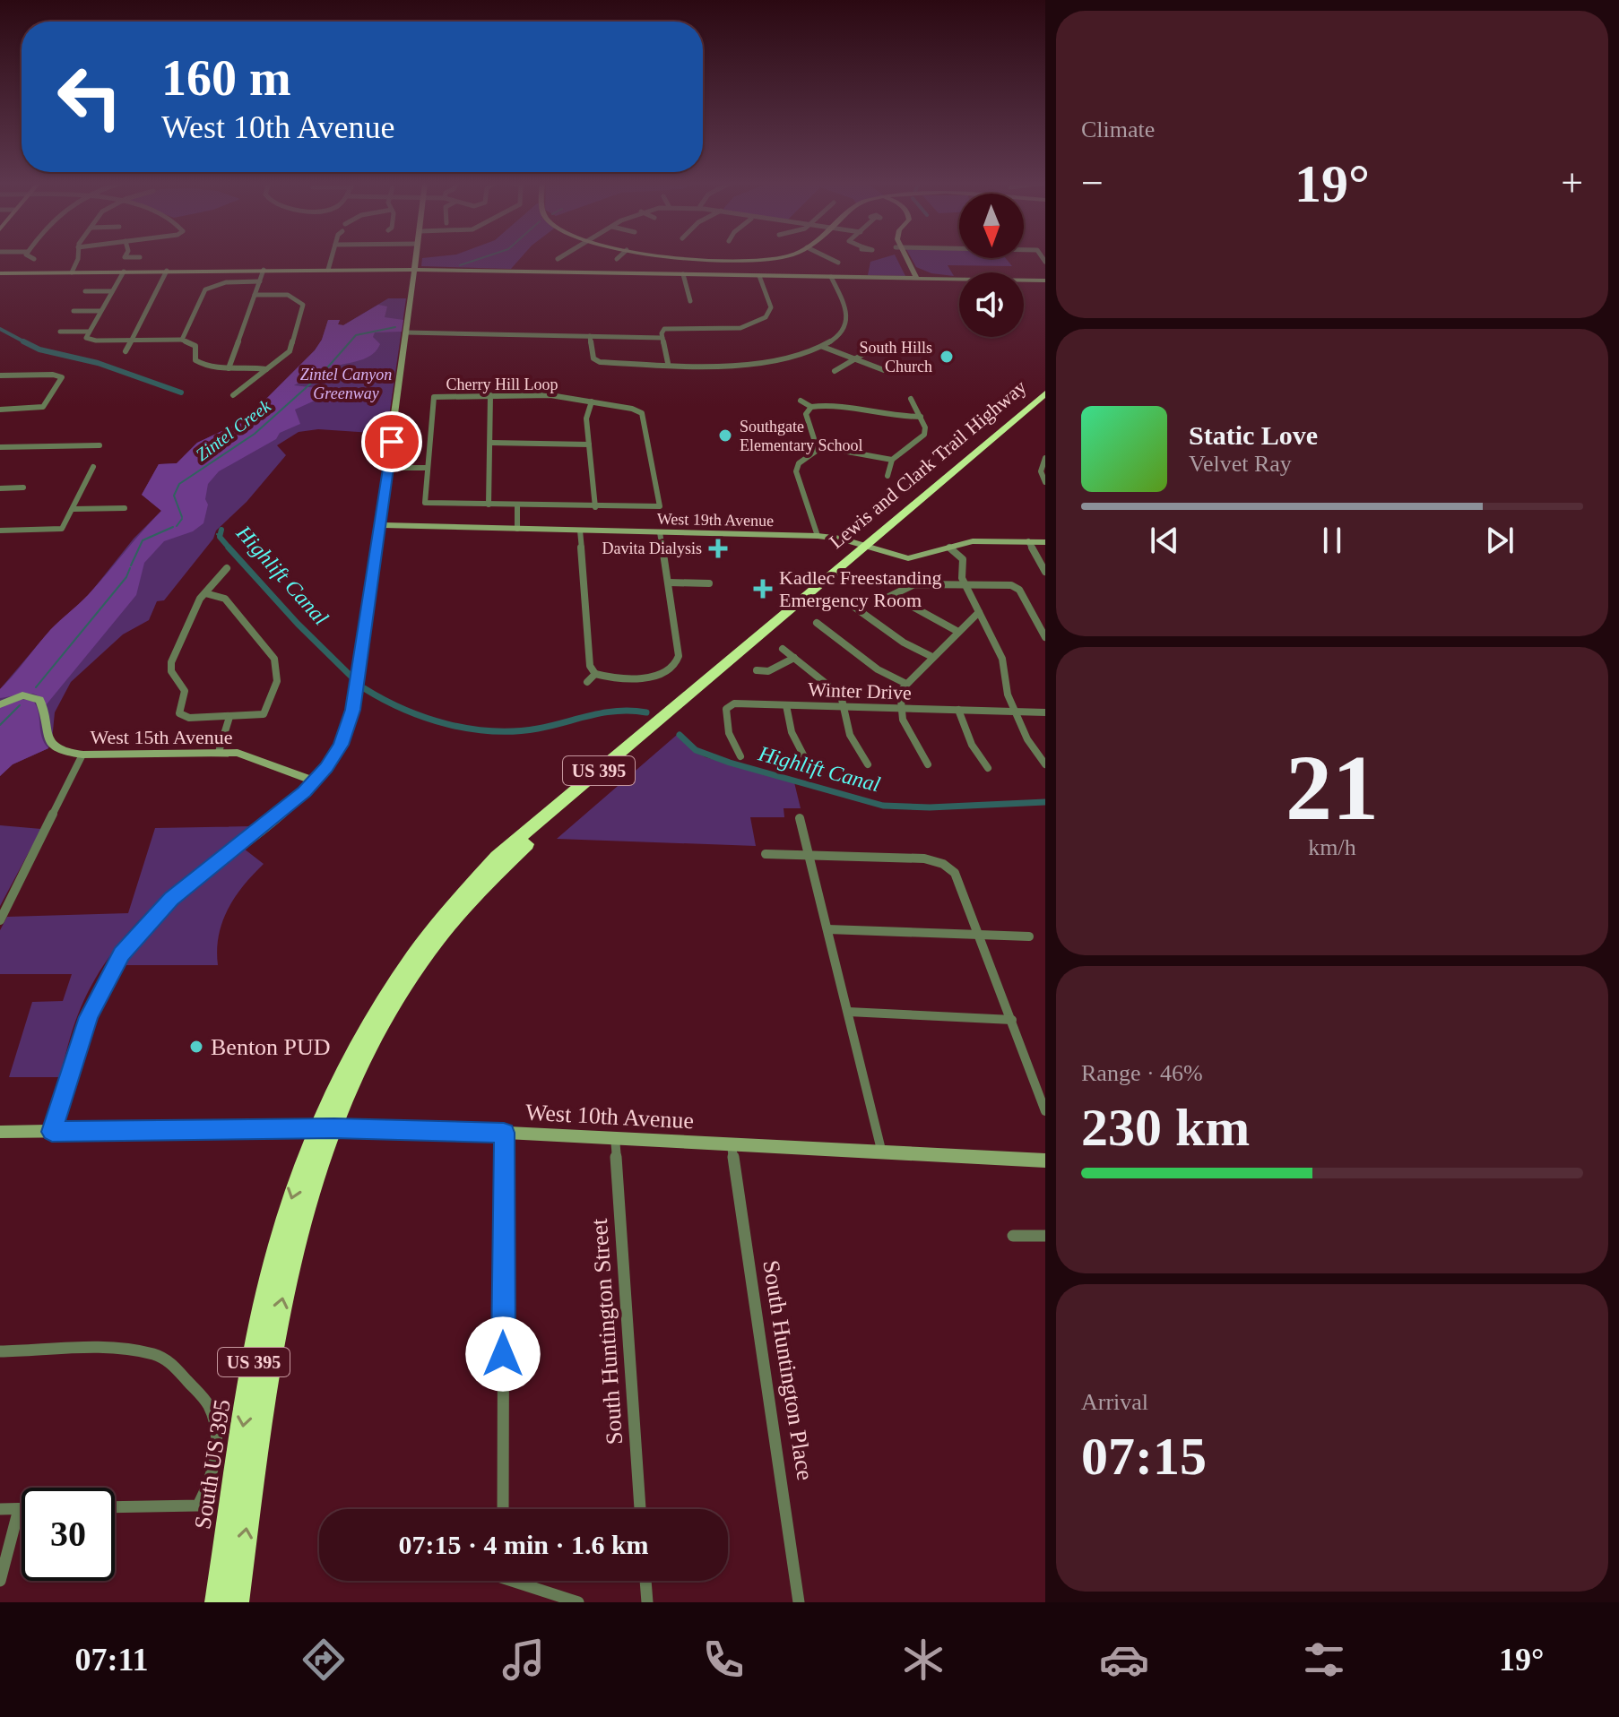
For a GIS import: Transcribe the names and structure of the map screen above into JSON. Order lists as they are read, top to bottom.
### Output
{
  "streets": {
    "highway": ["Lewis and Clark Trail Highway", "US 395", "South US 395"],
    "street": [
      "Cherry Hill Loop",
      "West 19th Avenue",
      "Winter Drive",
      "West 15th Avenue",
      "West 10th Avenue",
      "South Huntington Street",
      "South Huntington Place"
    ]
  },
  "crossings": [
    ["Lewis and Clark Trail Highway", "West 19th Avenue"],
    ["Lewis and Clark Trail Highway", "West 10th Avenue"],
    ["Lewis and Clark Trail Highway", "South US 395"],
    ["West 10th Avenue", "South Huntington Street"],
    ["West 10th Avenue", "South Huntington Place"],
    ["West 10th Avenue", "South US 395"]
  ],
  "water": ["Zintel Creek", "Highlift Canal"],
  "parks": ["Zintel Canyon Greenway"],
  "places": {
    "other": ["South Hills Church", "Southgate Elementary School", "Benton PUD"],
    "health": ["Davita Dialysis", "Kadlec Freestanding Emergency Room"]
  },
  "north": "bottom",
  "page": {
    "tile": [
      "Climate",
      ["21", "km/h"],
      ["Range · 46%", "230 km"],
      ["Arrival", "07:15"]
    ],
    "turn": ["160 m", "West 10th Avenue"],
    "heat": ["−", "19°", "+"],
    "song": ["Static Love", "Velvet Ray"],
    "limit": "30",
    "trip": "07:15 · 4 min · 1.6 km",
    "tabs": ["07:11", "19°"]
  }
}
